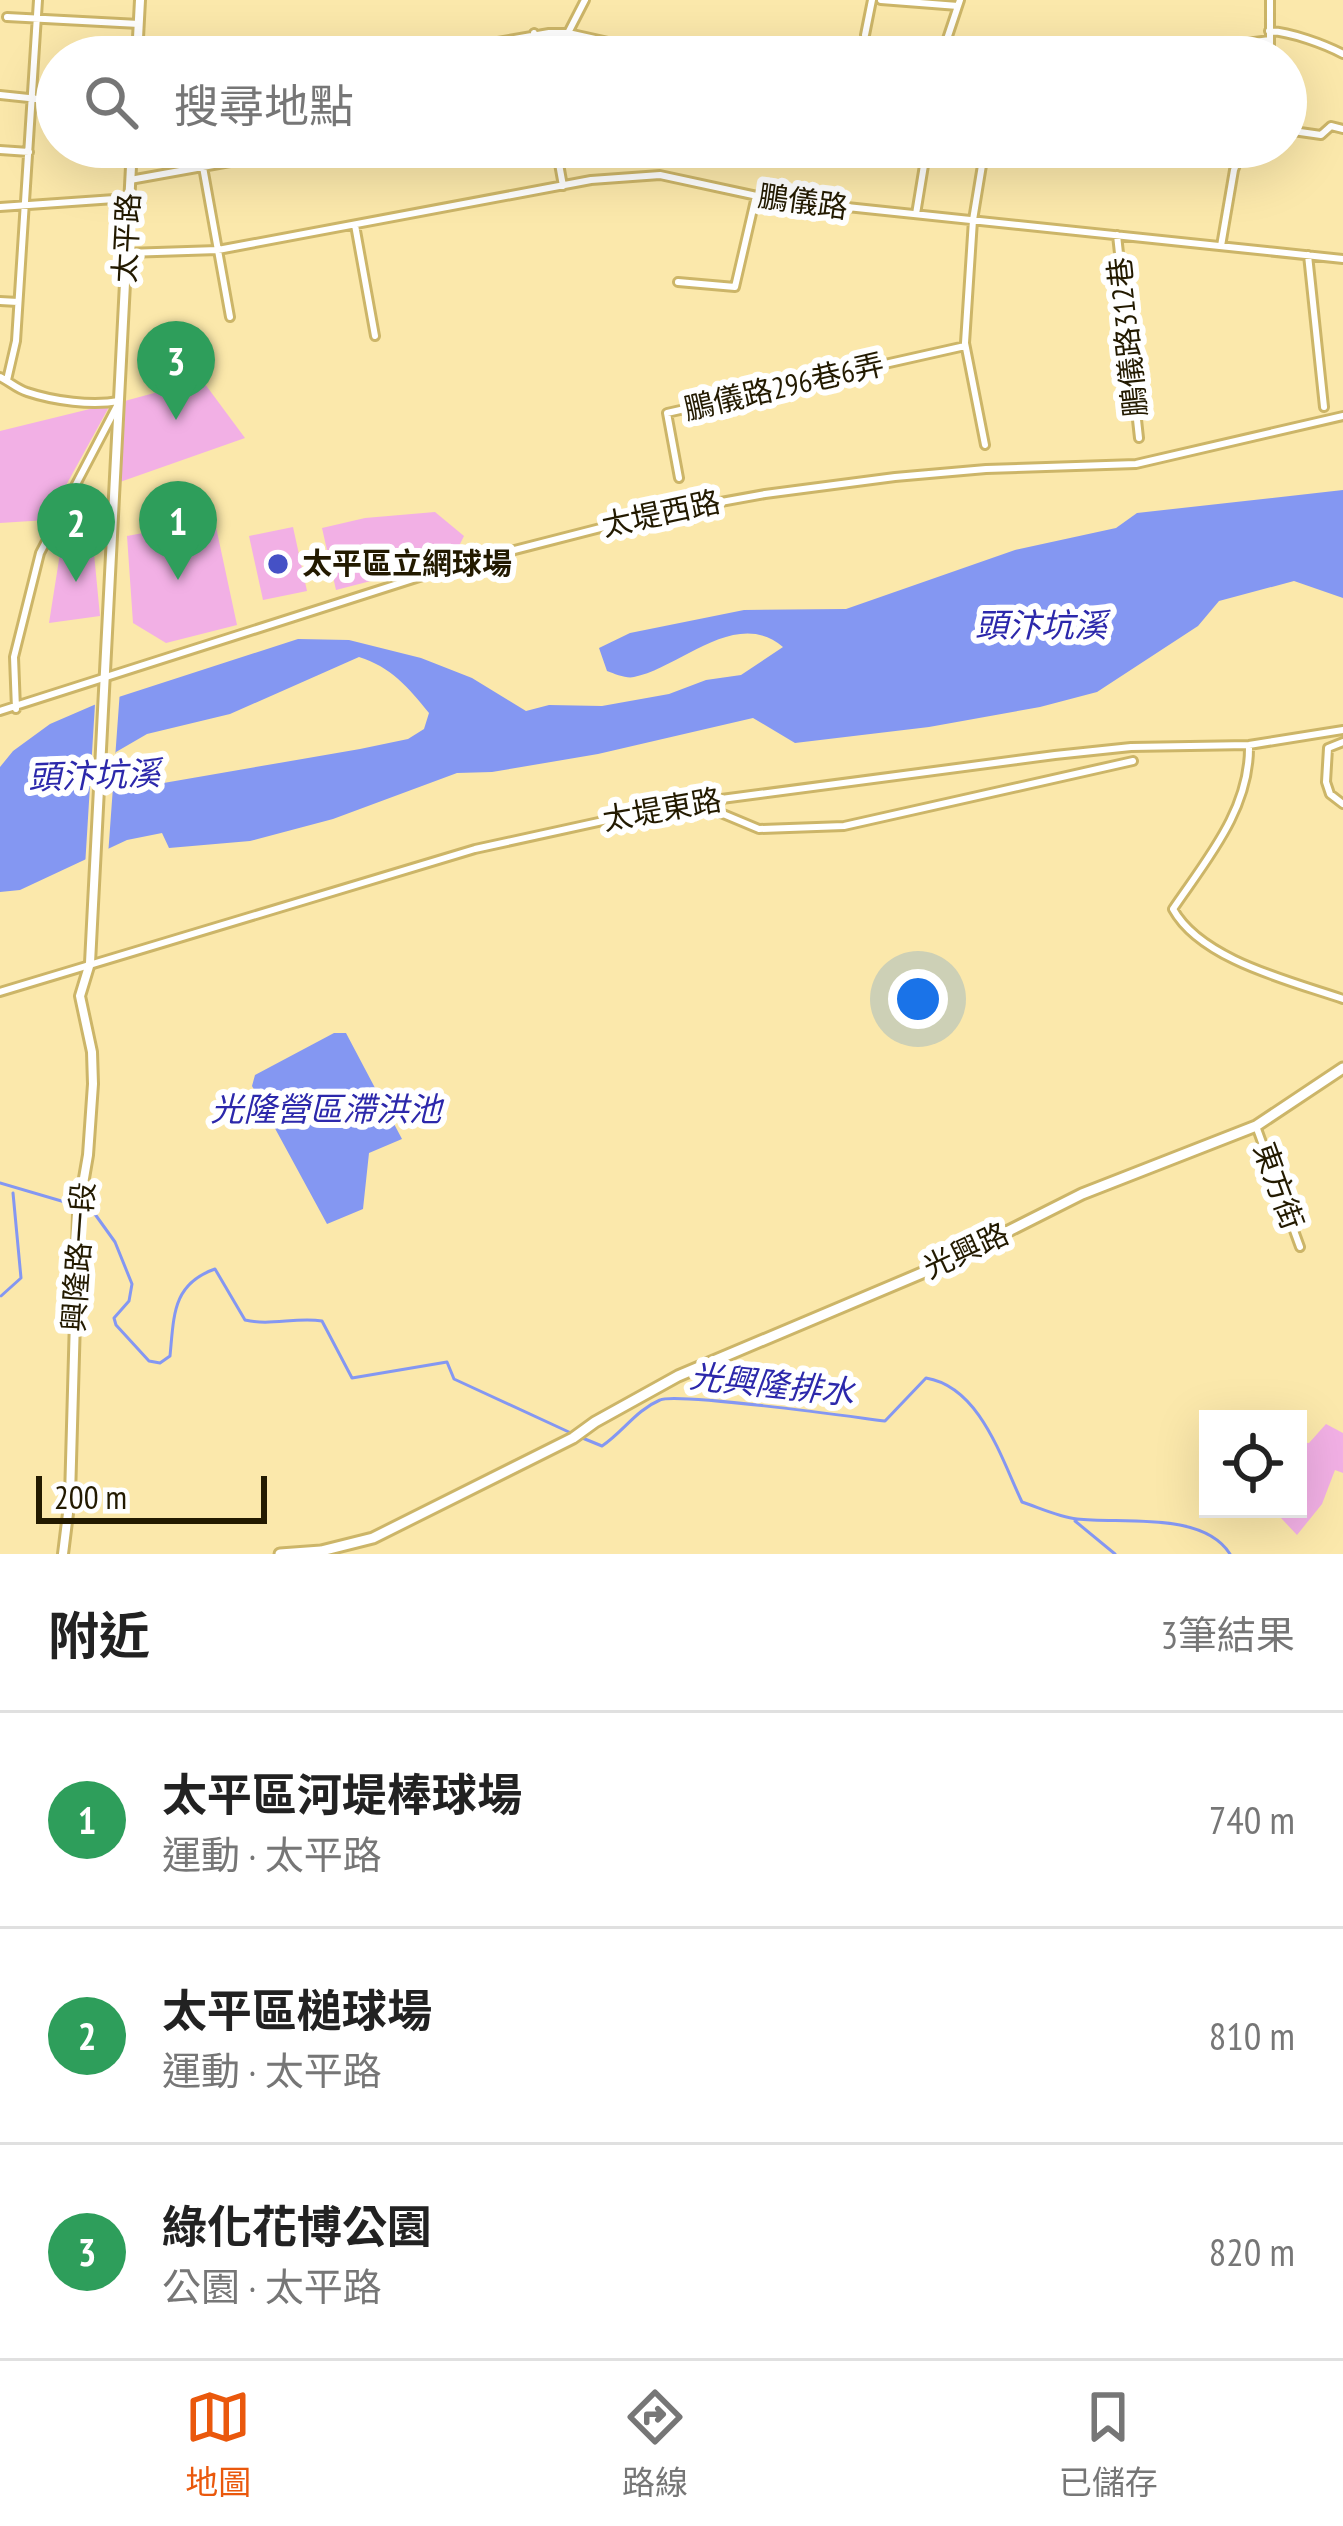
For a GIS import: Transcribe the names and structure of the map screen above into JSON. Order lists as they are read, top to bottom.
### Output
{
  "streets": {
    "main road": ["光興路"],
    "street": [
      "鵬儀路",
      "太平路",
      "鵬儀路312巷",
      "鵬儀路296巷6弄",
      "太堤西路",
      "太堤東路",
      "東方街",
      "興隆路一段"
    ]
  },
  "crossings": [
    ["鵬儀路", "太平路"],
    ["鵬儀路", "鵬儀路312巷"],
    ["太平路", "太堤西路"],
    ["太平路", "興隆路一段"],
    ["太堤西路", "興隆路一段"],
    ["太堤東路", "興隆路一段"],
    ["東方街", "光興路"]
  ],
  "water": ["頭汴坑溪", "光隆營區滯洪池", "光興隆排水"],
  "places": ["太平區立網球場"],
  "scale_bar": "200 m",
  "page": {
    "search": "搜尋地點",
    "pins": ["3", "1", "2"],
    "scale": "200 m",
    "heading": ["附近", "3筆結果"],
    "list": [
      {
        "mark": "1",
        "name": "太平區河堤棒球場",
        "note": "運動 · 太平路",
        "value": "740 m"
      },
      {
        "mark": "2",
        "name": "太平區槌球場",
        "note": "運動 · 太平路",
        "value": "810 m"
      },
      {
        "mark": "3",
        "name": "綠化花博公園",
        "note": "公園 · 太平路",
        "value": "820 m"
      }
    ],
    "nav": ["地圖", "路線", "已儲存"]
  }
}
